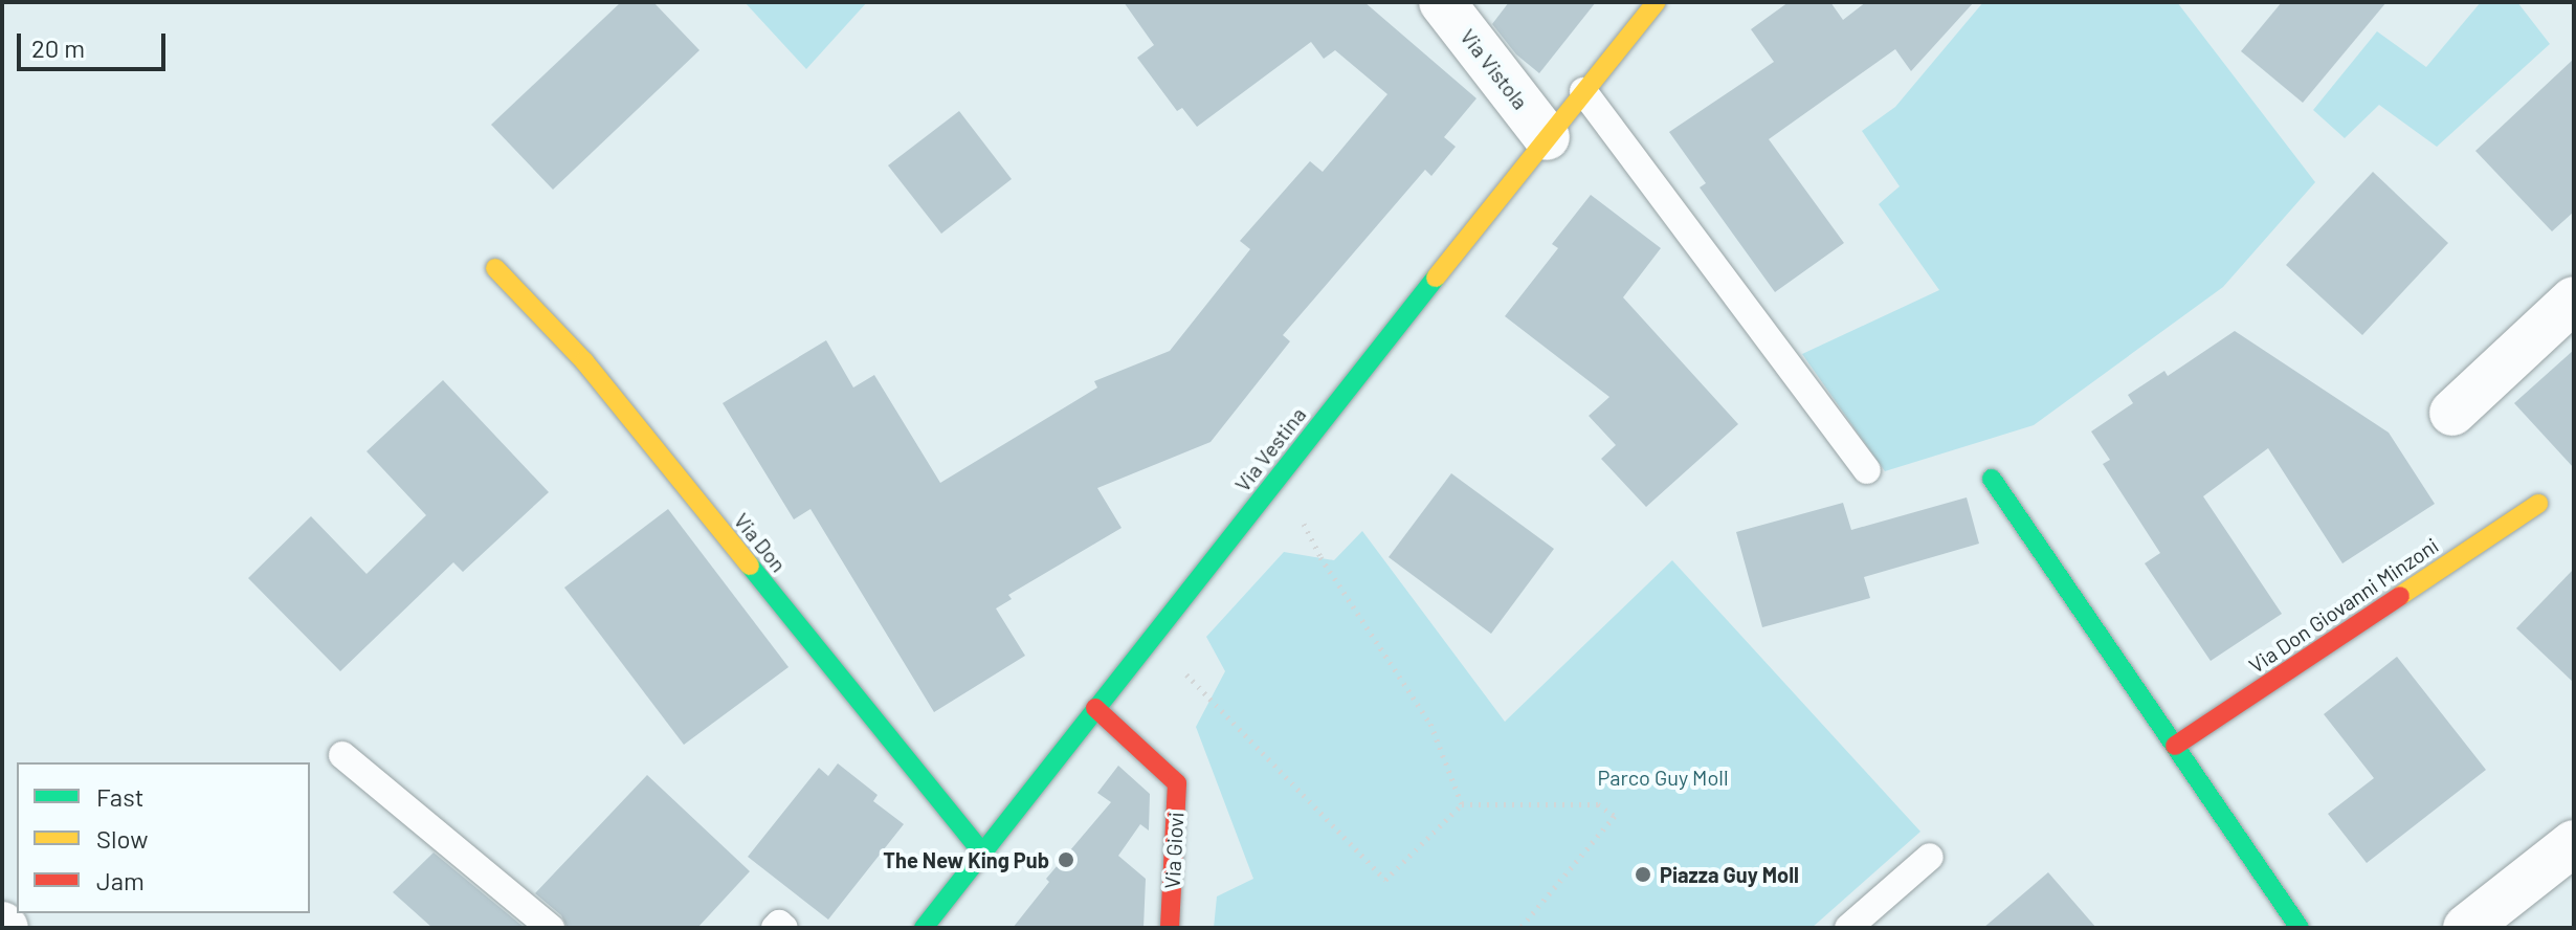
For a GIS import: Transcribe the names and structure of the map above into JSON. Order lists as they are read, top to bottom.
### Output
{
  "streets": {
    "street": [
      "Via Vistola",
      "Via Vestina",
      "Via Don",
      "Via Don Giovanni Minzoni",
      "Via Giovi"
    ]
  },
  "crossings": [
    ["Via Vistola", "Via Vestina"],
    ["Via Vestina", "Via Don"],
    ["Via Vestina", "Via Giovi"]
  ],
  "parks": ["Parco Guy Moll"],
  "places": ["The New King Pub", "Piazza Guy Moll"],
  "legend": ["Fast", "Slow", "Jam"],
  "scale_bar": "20 m"
}
